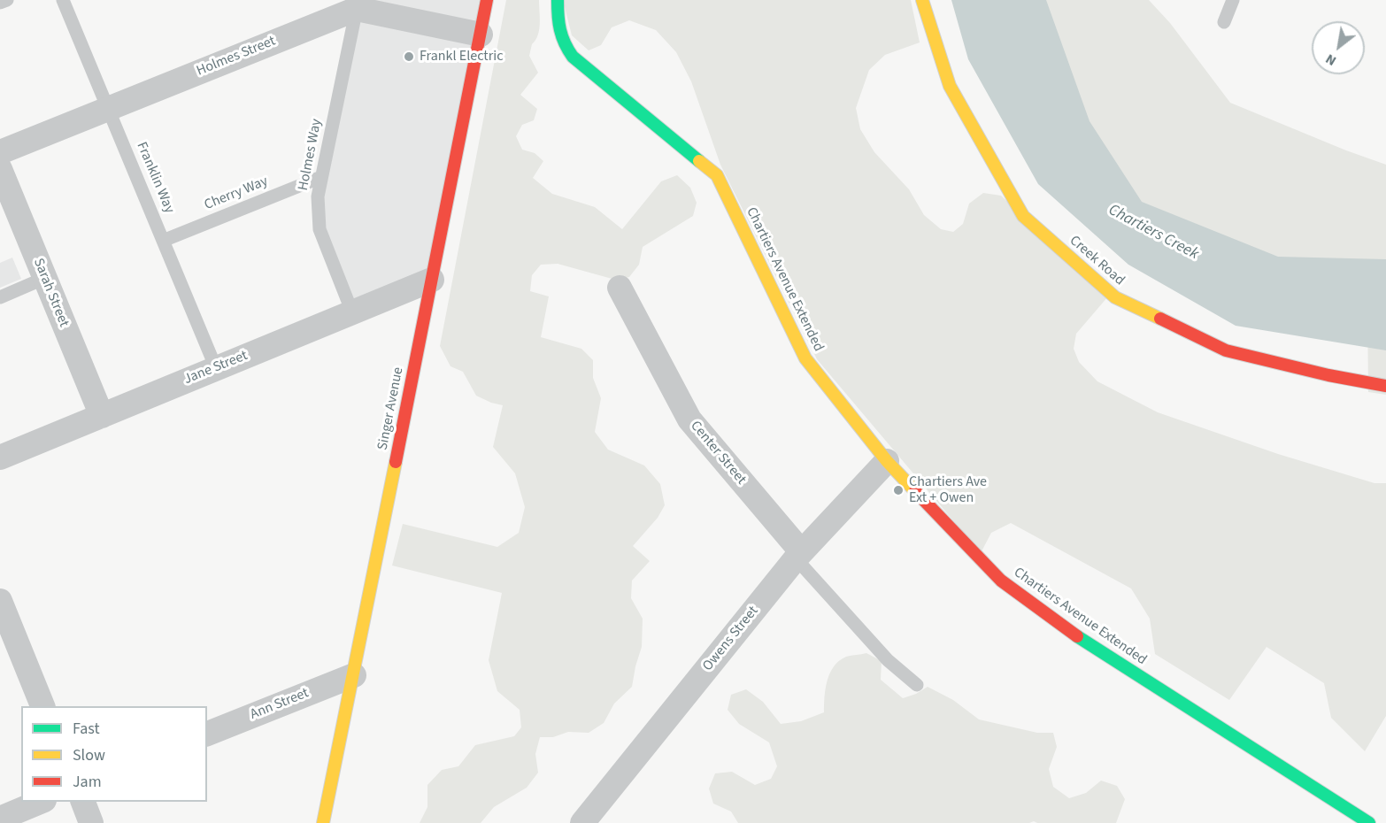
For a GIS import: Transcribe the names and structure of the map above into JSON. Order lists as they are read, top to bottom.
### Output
{
  "streets": {
    "street": [
      "Holmes Street",
      "Creek Road",
      "Chartiers Avenue Extended",
      "Sarah Street",
      "Jane Street",
      "Singer Avenue",
      "Center Street",
      "Owens Street",
      "Ann Street"
    ],
    "lane": ["Holmes Way", "Franklin Way", "Cherry Way"]
  },
  "crossings": [
    ["Holmes Street", "Holmes Way"],
    ["Holmes Street", "Franklin Way"],
    ["Holmes Way", "Cherry Way"],
    ["Holmes Way", "Jane Street"],
    ["Franklin Way", "Cherry Way"],
    ["Franklin Way", "Jane Street"],
    ["Chartiers Avenue Extended", "Owens Street"],
    ["Sarah Street", "Jane Street"],
    ["Jane Street", "Singer Avenue"],
    ["Singer Avenue", "Ann Street"],
    ["Center Street", "Owens Street"]
  ],
  "water": ["Chartiers Creek"],
  "places": ["Frankl Electric", "Chartiers Ave Ext + Owen"],
  "legend": ["Fast", "Slow", "Jam"],
  "north": "bottom left"
}
